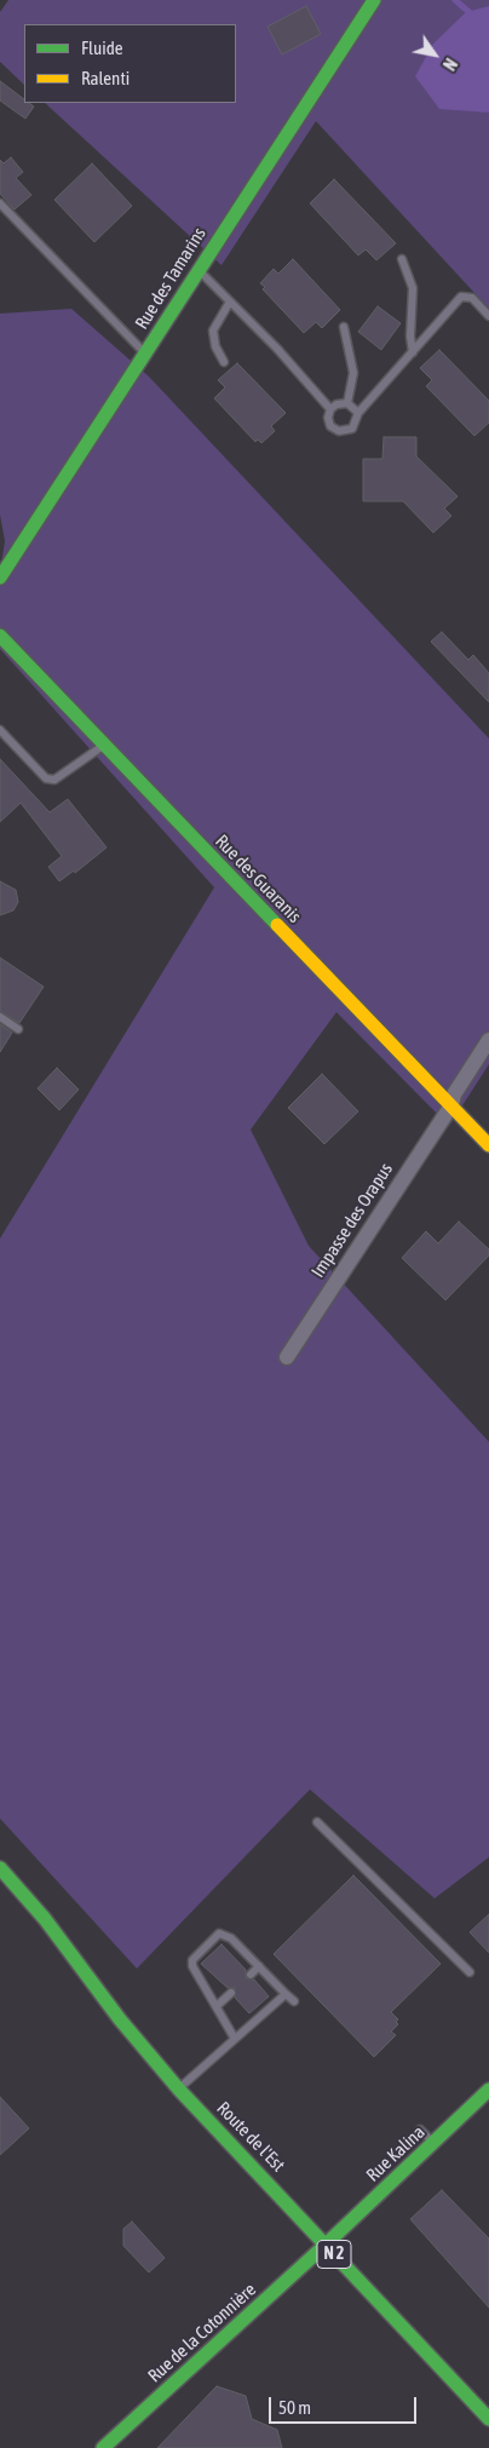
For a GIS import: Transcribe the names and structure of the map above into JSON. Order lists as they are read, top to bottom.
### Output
{
  "streets": {
    "street": [
      "Rue des Tamarins",
      "Rue des Guaranis",
      "Impasse des Orapus",
      "Route de l'Est",
      "Rue Kalina",
      "N 2",
      "Rue de la Cotonnière"
    ]
  },
  "crossings": [
    ["Rue des Guaranis", "Impasse des Orapus"],
    ["Route de l'Est", "Rue Kalina"],
    ["Route de l'Est", "Rue de la Cotonnière"],
    ["Rue Kalina", "Rue de la Cotonnière"]
  ],
  "legend": ["Fluide", "Ralenti"],
  "scale_bar": "50 m",
  "north": "bottom right"
}
